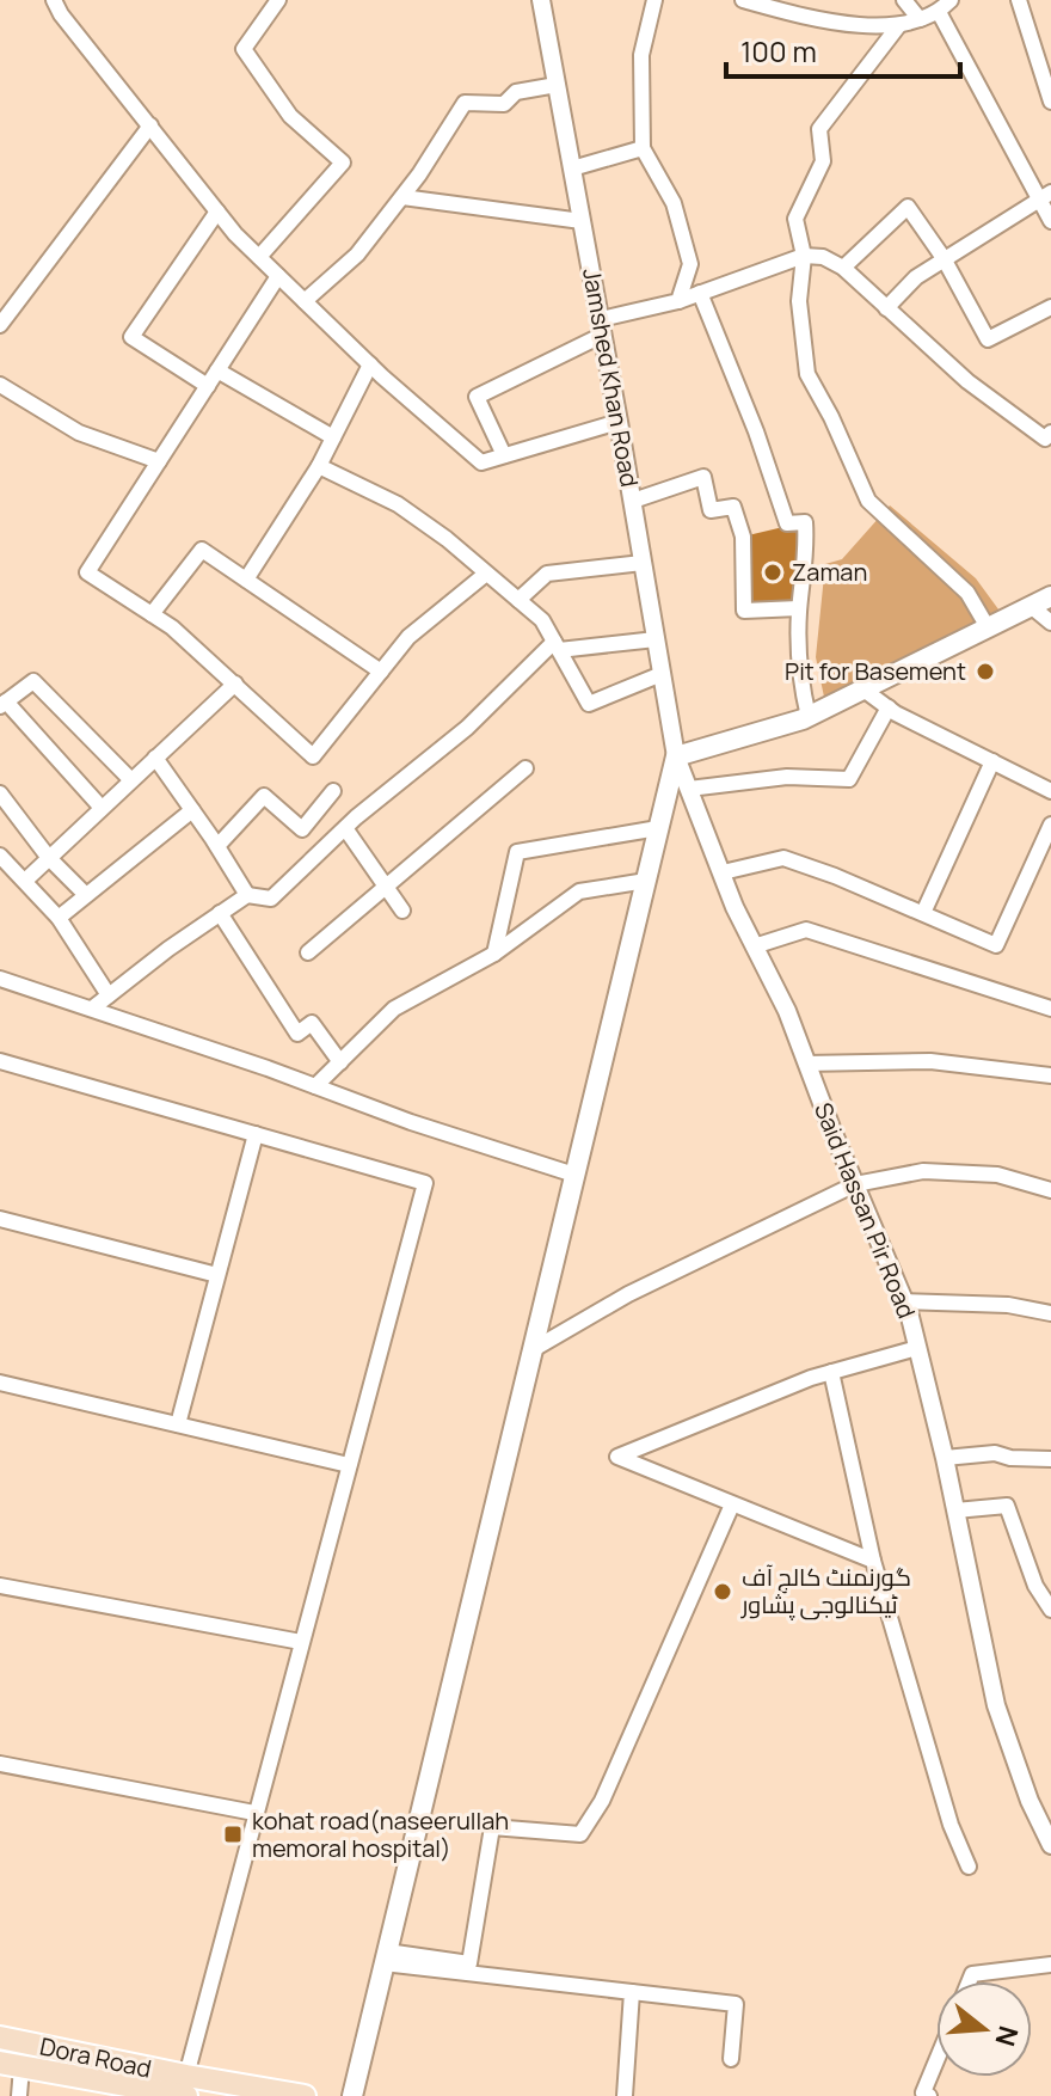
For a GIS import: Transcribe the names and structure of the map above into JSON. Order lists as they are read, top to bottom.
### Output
{
  "streets": {
    "main road": ["Dora Road"],
    "street": ["Jamshed Khan Road", "Said Hassan Pir Road"]
  },
  "crossings": [
    ["Jamshed Khan Road", "Said Hassan Pir Road"]
  ],
  "places": {
    "other": ["Zaman", "Pit for Basement", "گورنمنٹ کالج آف ٹیکنالوجی پشاور"],
    "transit": ["kohat road(naseerullah memoral hospital)"]
  },
  "scale_bar": "100 m",
  "north": "right"
}
